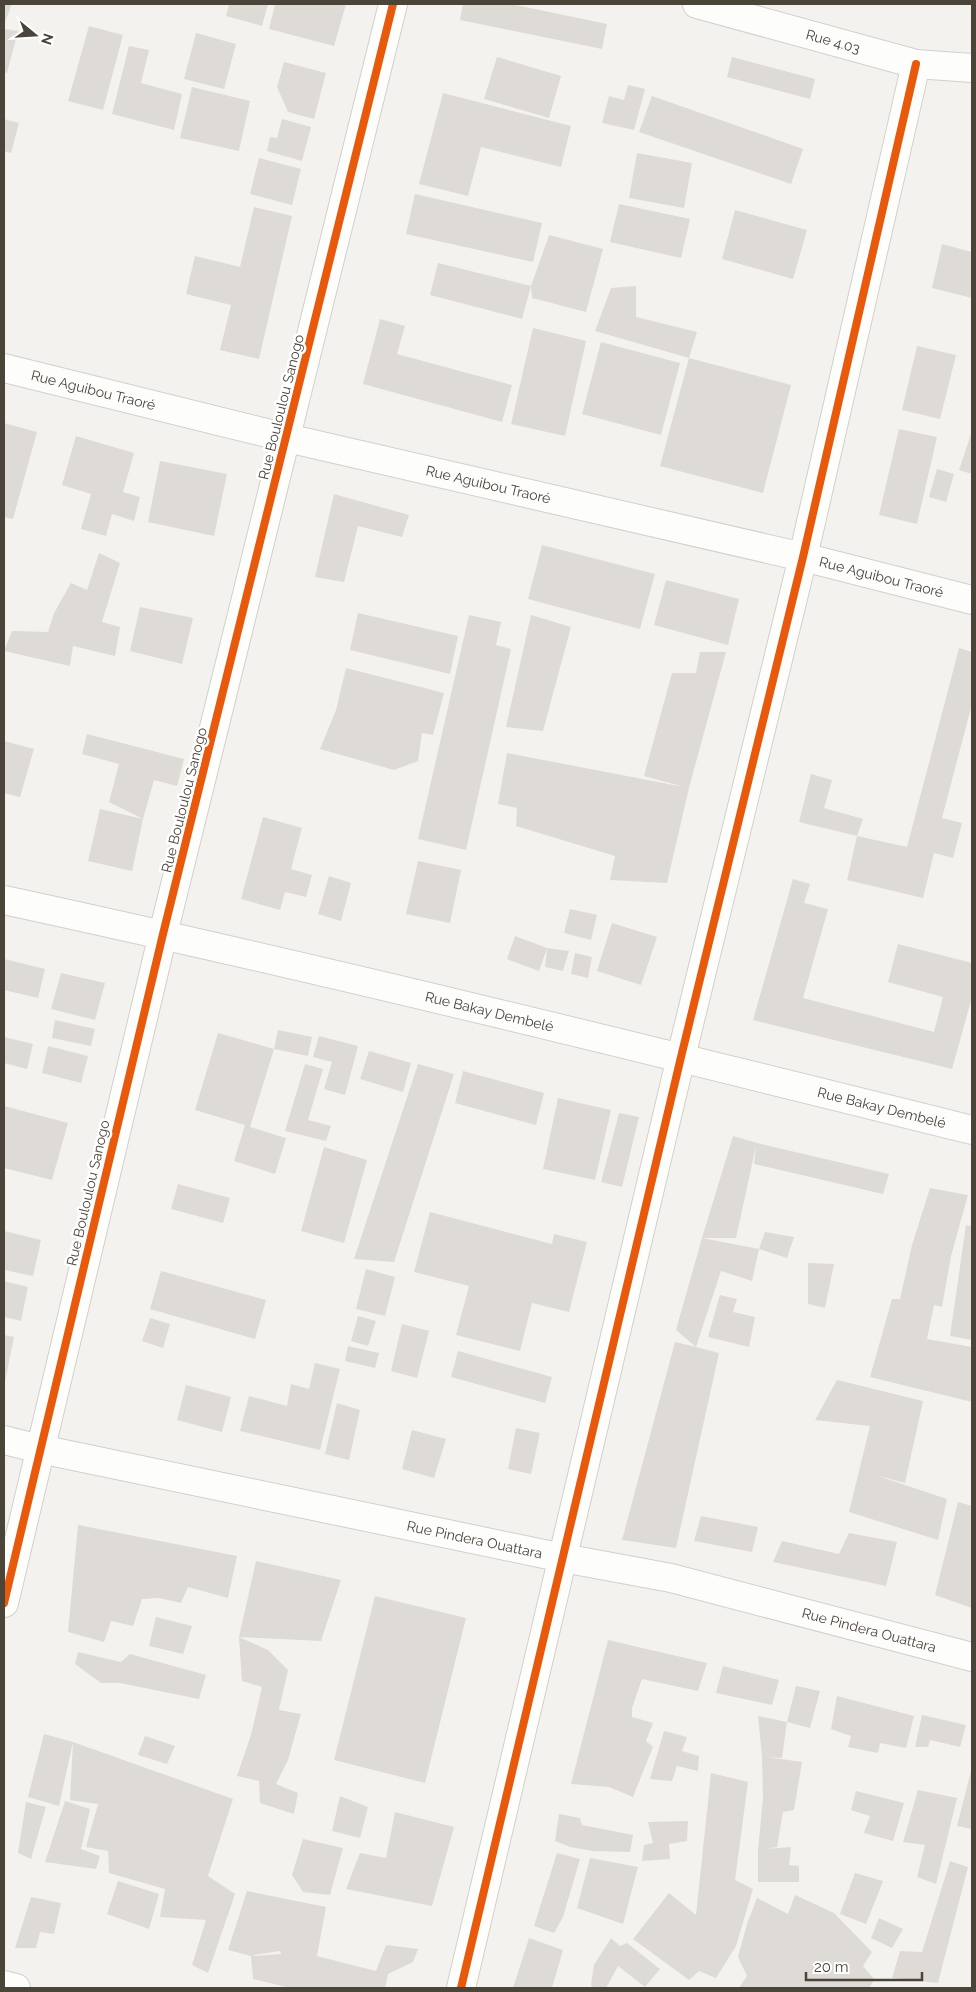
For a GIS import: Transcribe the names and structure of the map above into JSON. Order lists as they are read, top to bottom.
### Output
{
  "streets": {
    "street": [
      "Rue 4.03",
      "Rue Aguibou Traoré",
      "Rue Bouloulou Sanogo",
      "Rue Bakay Dembelé",
      "Rue Pindera Ouattara"
    ]
  },
  "crossings": [
    ["Rue Aguibou Traoré", "Rue Bouloulou Sanogo"],
    ["Rue Bouloulou Sanogo", "Rue Bakay Dembelé"],
    ["Rue Bouloulou Sanogo", "Rue Pindera Ouattara"]
  ],
  "scale_bar": "20 m",
  "north": "right"
}
